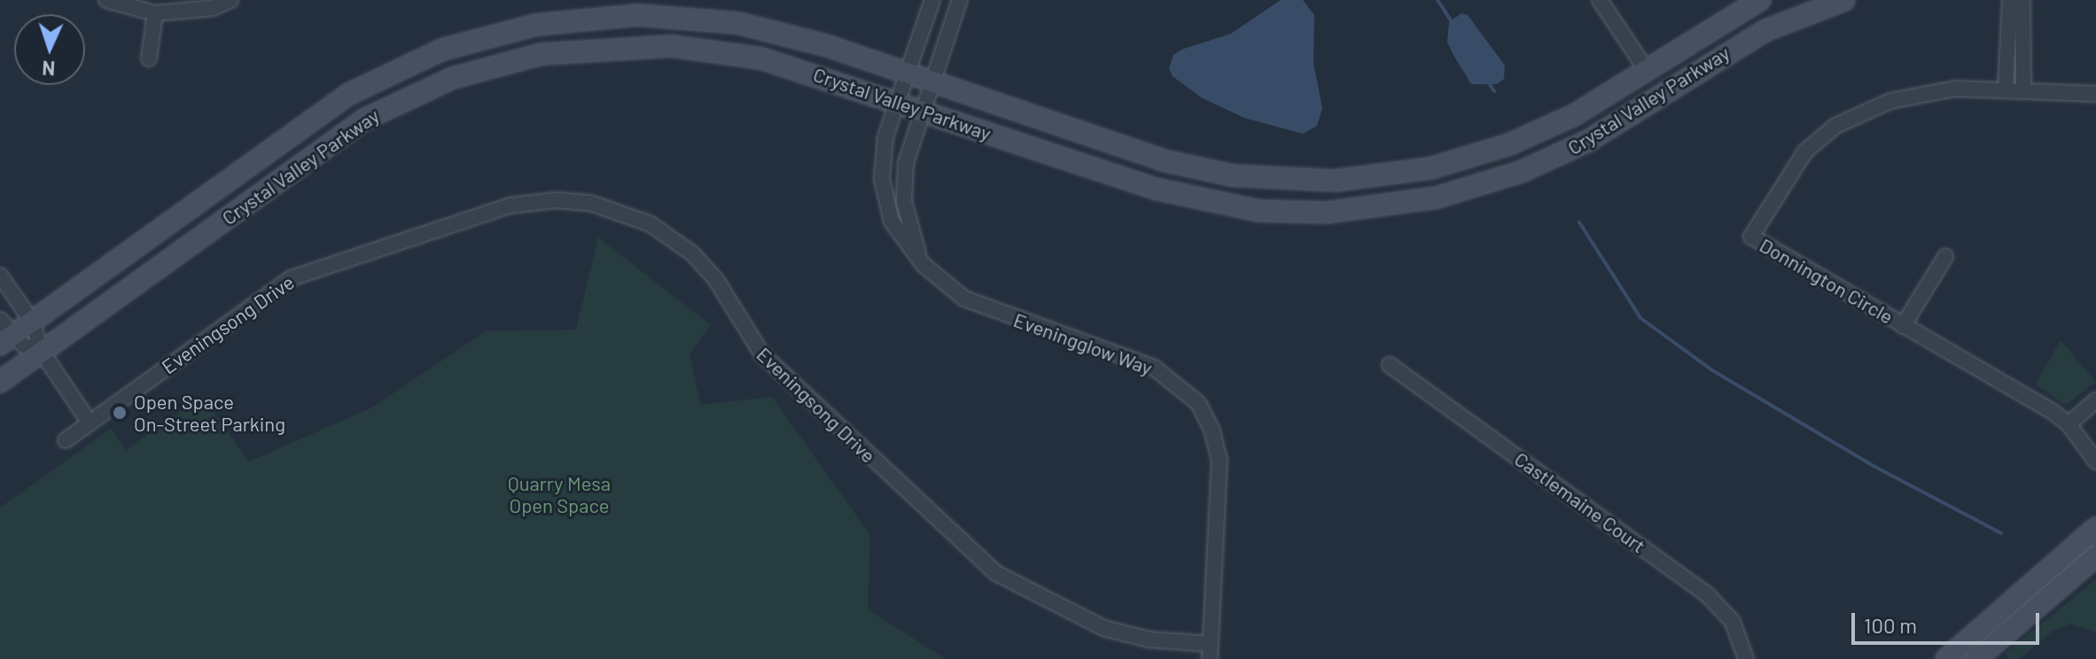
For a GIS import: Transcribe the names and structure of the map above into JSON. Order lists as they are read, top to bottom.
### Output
{
  "streets": {
    "main road": ["Crystal Valley Parkway"],
    "street": [
      "Donnington Circle",
      "Eveningsong Drive",
      "Eveningglow Way",
      "Castlemaine Court"
    ]
  },
  "crossings": [
    ["Crystal Valley Parkway", "Eveningglow Way"],
    ["Eveningsong Drive", "Eveningglow Way"]
  ],
  "parks": ["Quarry Mesa Open Space"],
  "places": ["Open Space On-Street Parking"],
  "scale_bar": "100 m",
  "north": "bottom"
}
